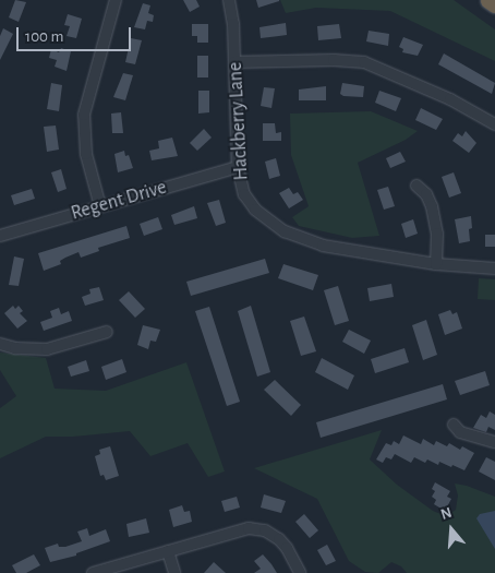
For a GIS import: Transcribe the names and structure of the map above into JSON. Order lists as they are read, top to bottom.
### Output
{
  "streets": {
    "street": ["Hackberry Lane", "Regent Drive"]
  },
  "crossings": [
    ["Hackberry Lane", "Regent Drive"]
  ],
  "scale_bar": "100 m",
  "north": "top"
}
